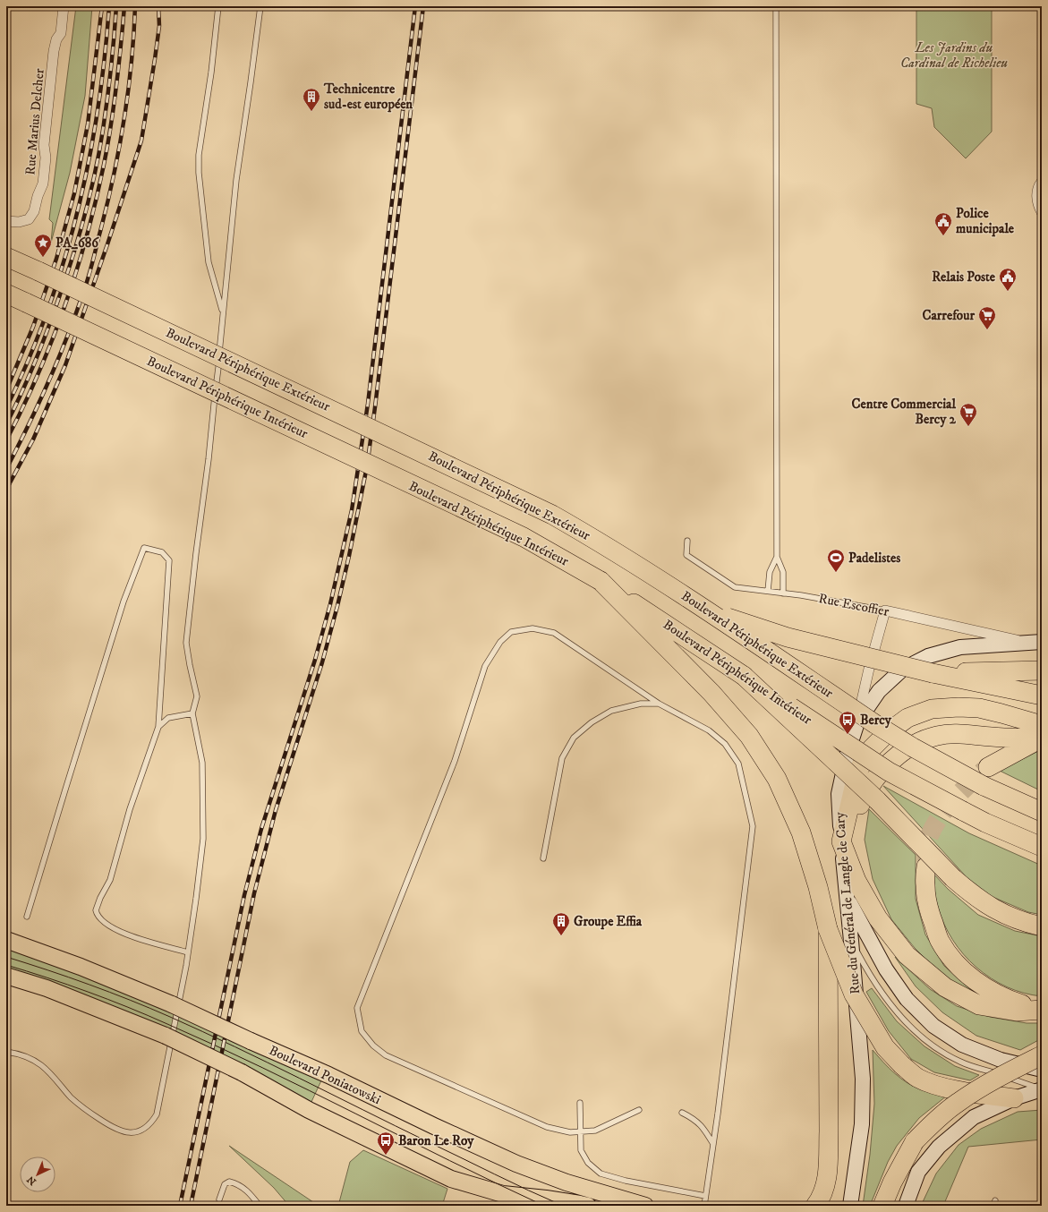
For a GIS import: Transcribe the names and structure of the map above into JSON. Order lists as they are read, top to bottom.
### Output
{
  "streets": {
    "highway": ["Boulevard Périphérique Extérieur", "Boulevard Périphérique Intérieur"],
    "main road": ["Rue Escoffier", "Rue du Général de Langle de Cary", "Boulevard Poniatowski"],
    "street": ["Rue Marius Delcher"]
  },
  "crossings": [
    ["Rue Escoffier", "Rue du Général de Langle de Cary"]
  ],
  "parks": ["Les Jardins du Cardinal de Richelieu"],
  "places": {
    "building": ["Technicentre sud-est européen", "Groupe Effia"],
    "public building": ["Police municipale", "Relais Poste"],
    "place": ["PA_686"],
    "supermarket": ["Carrefour", "Centre Commercial Bercy 2"],
    "sports": ["Padelistes"],
    "bus stop": ["Bercy", "Baron Le Roy"]
  },
  "north": "bottom left"
}
